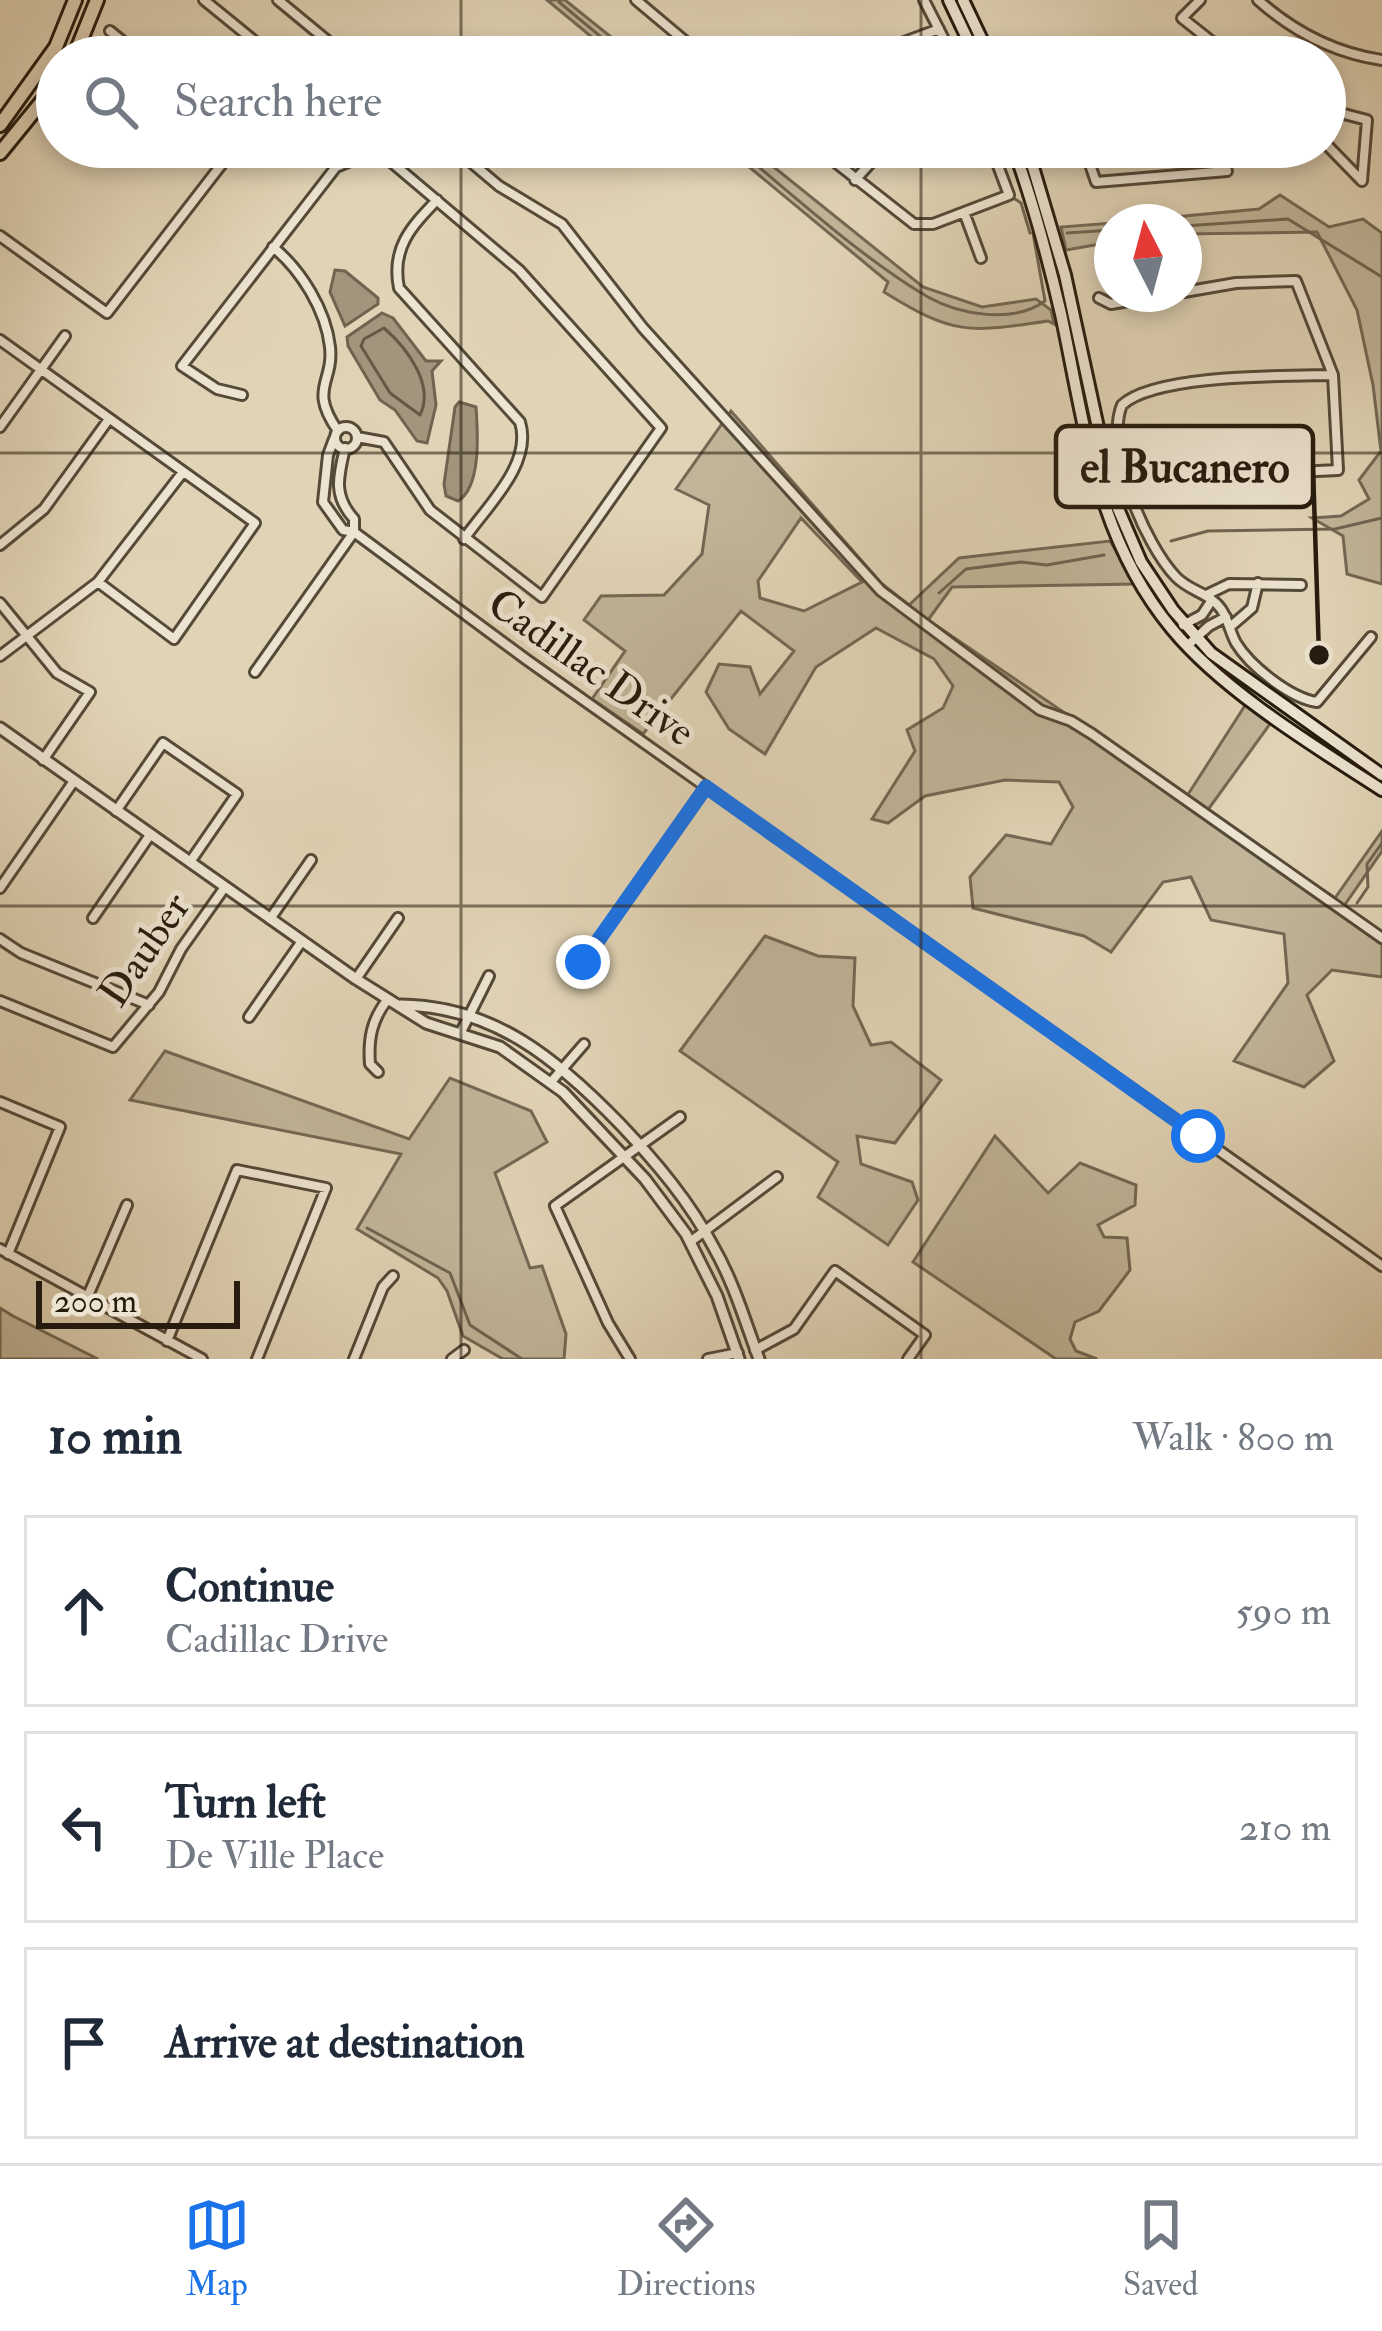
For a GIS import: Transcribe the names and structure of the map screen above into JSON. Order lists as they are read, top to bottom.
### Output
{
  "streets": {
    "street": ["Cadillac Drive", "Dauber"]
  },
  "places": ["el Bucanero"],
  "scale_bar": "200 m",
  "north": "top",
  "page": {
    "search": "Search here",
    "scale": "200 m",
    "heading": ["10 min", "Walk · 800 m"],
    "list": [
      ["Continue", "Cadillac Drive", "590 m"],
      ["Turn left", "De Ville Place", "210 m"],
      "Arrive at destination"
    ],
    "nav": ["Map", "Directions", "Saved"]
  }
}
